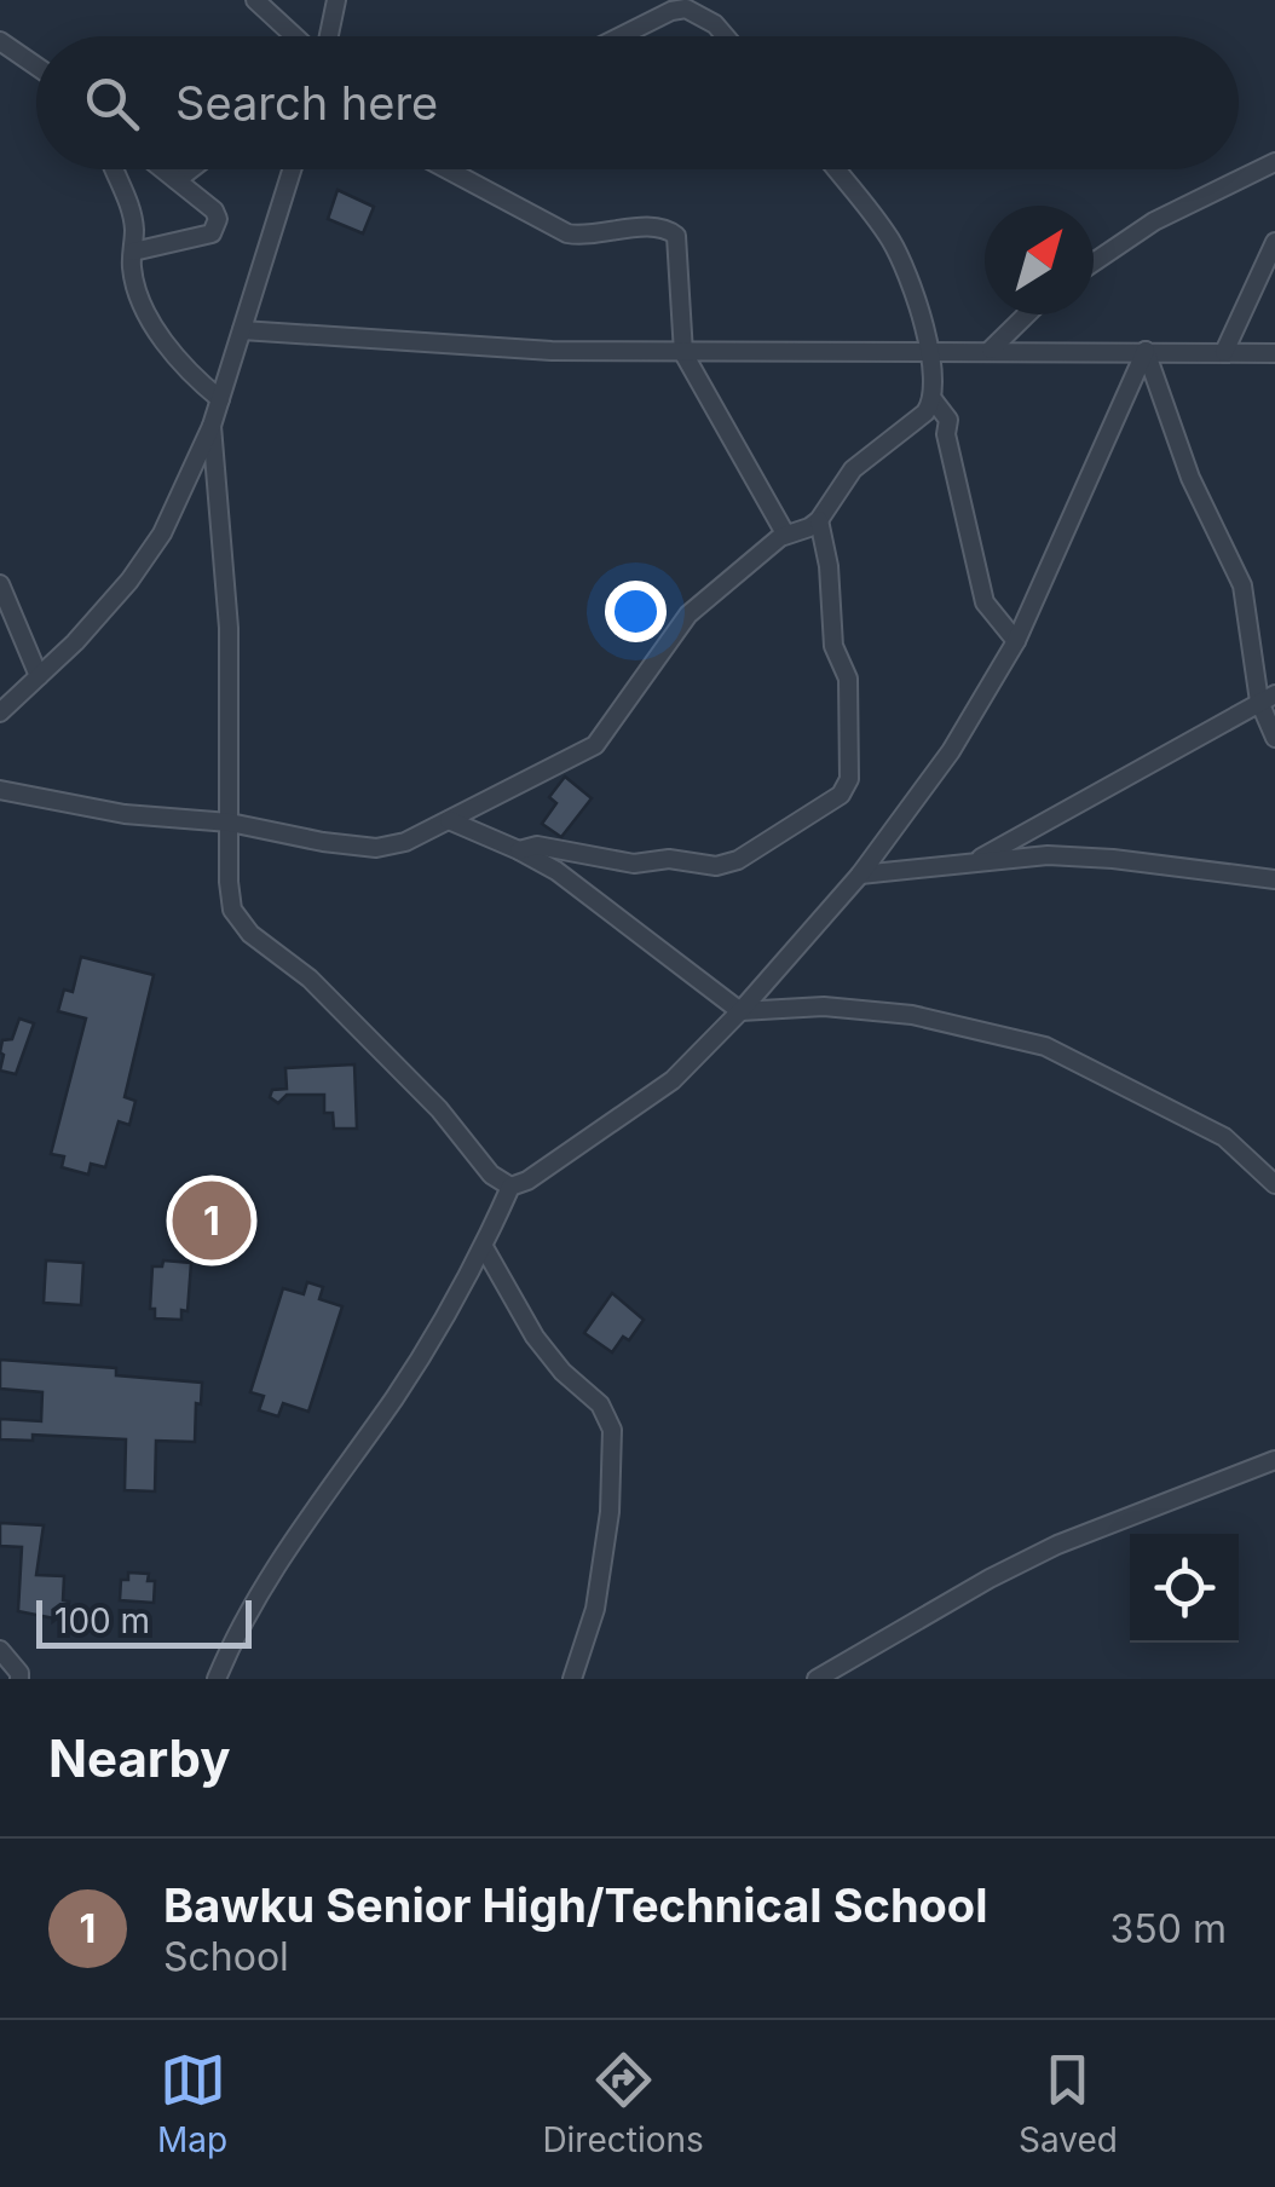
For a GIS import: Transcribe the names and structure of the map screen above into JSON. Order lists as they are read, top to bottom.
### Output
{
  "scale_bar": "100 m",
  "north": "top right",
  "page": {
    "search": "Search here",
    "pins": "1",
    "scale": "100 m",
    "heading": "Nearby",
    "list": [
      {
        "mark": "1",
        "name": "Bawku Senior High/Technical School",
        "note": "School",
        "value": "350 m"
      }
    ],
    "nav": ["Map", "Directions", "Saved"]
  }
}
